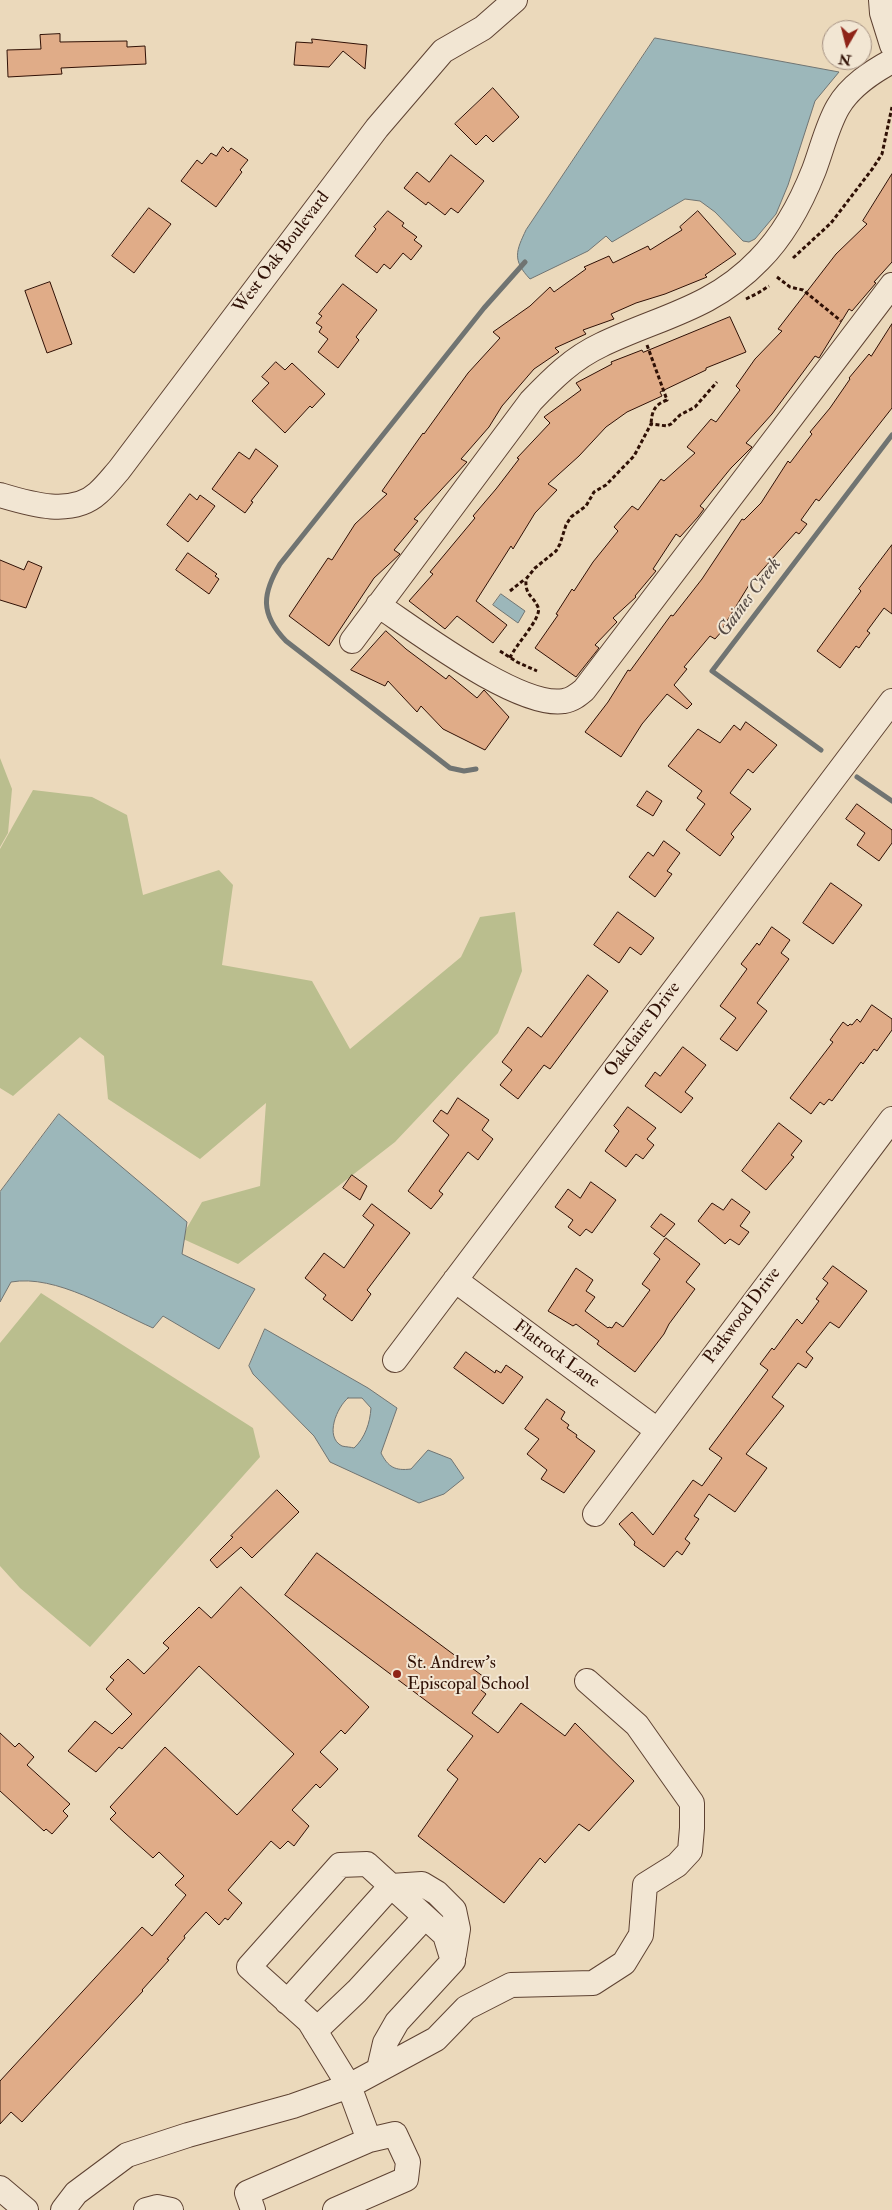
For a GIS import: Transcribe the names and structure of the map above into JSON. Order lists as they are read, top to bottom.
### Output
{
  "streets": {
    "street": [
      "West Oak Boulevard",
      "Oakclaire Drive",
      "Parkwood Drive",
      "Flatrock Lane"
    ]
  },
  "crossings": [
    ["Oakclaire Drive", "Flatrock Lane"],
    ["Parkwood Drive", "Flatrock Lane"]
  ],
  "water": ["Gaines Creek"],
  "places": ["St. Andrew's Episcopal School"],
  "north": "bottom"
}
